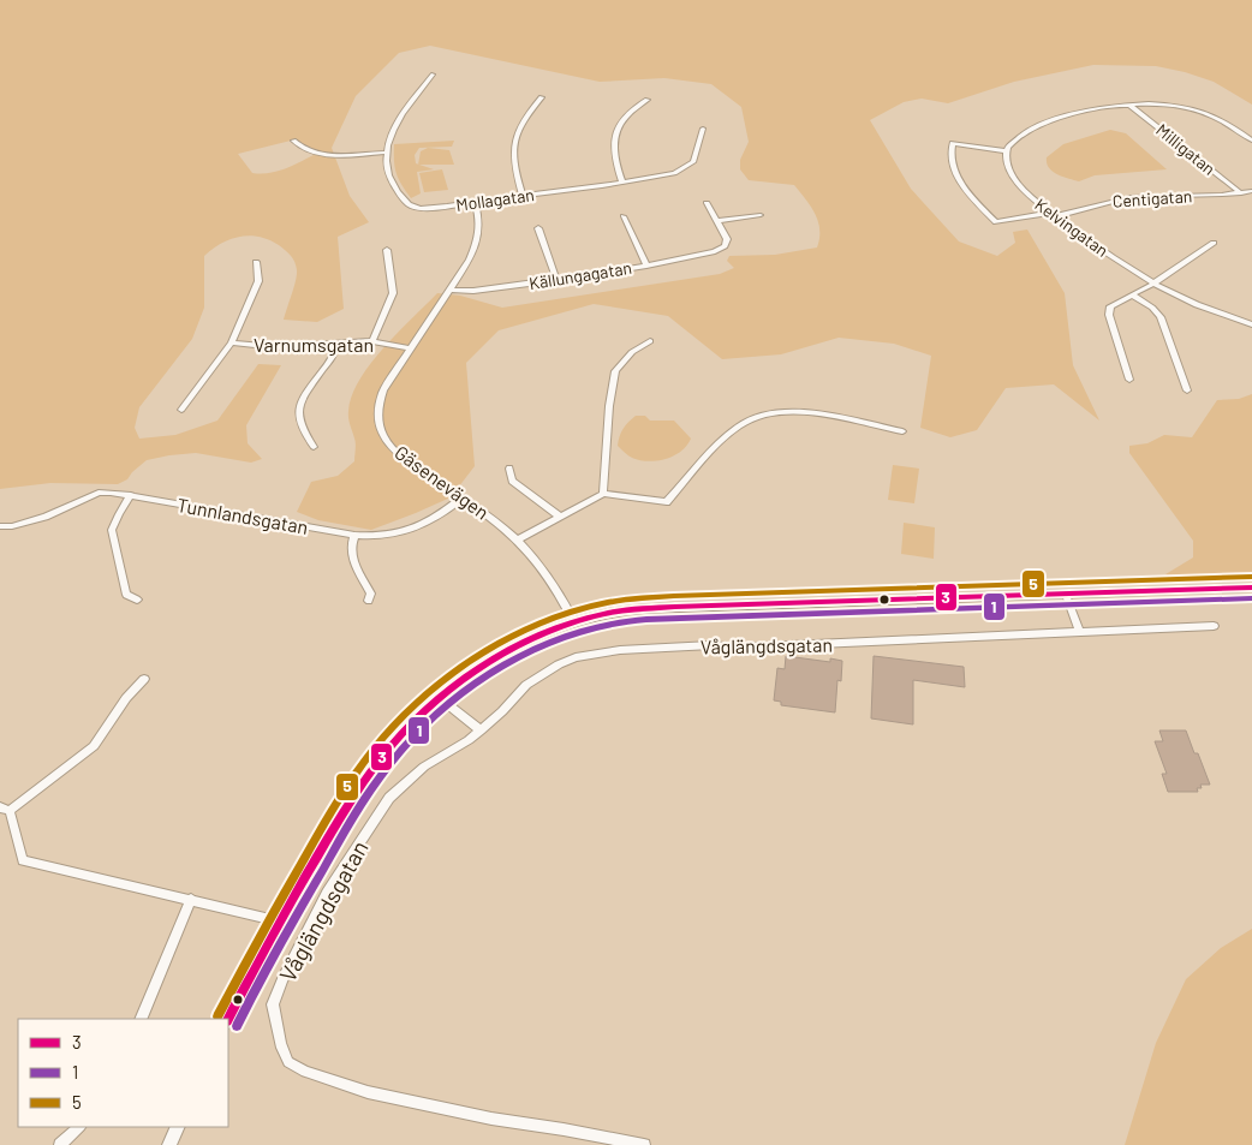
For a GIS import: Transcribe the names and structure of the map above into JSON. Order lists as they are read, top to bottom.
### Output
{
  "streets": {
    "street": [
      "Milligatan",
      "Centigatan",
      "Mollagatan",
      "Kelvingatan",
      "Källungagatan",
      "Varnumsgatan",
      "Gäsenevägen",
      "Tunnlandsgatan",
      "Våglängdsgatan"
    ]
  },
  "crossings": [
    ["Milligatan", "Centigatan"],
    ["Centigatan", "Kelvingatan"],
    ["Mollagatan", "Gäsenevägen"],
    ["Källungagatan", "Gäsenevägen"],
    ["Varnumsgatan", "Gäsenevägen"],
    ["Gäsenevägen", "Tunnlandsgatan"]
  ],
  "lines": ["transit line 5", "transit line 3", "transit line 1"],
  "legend": ["3", "1", "5"]
}
